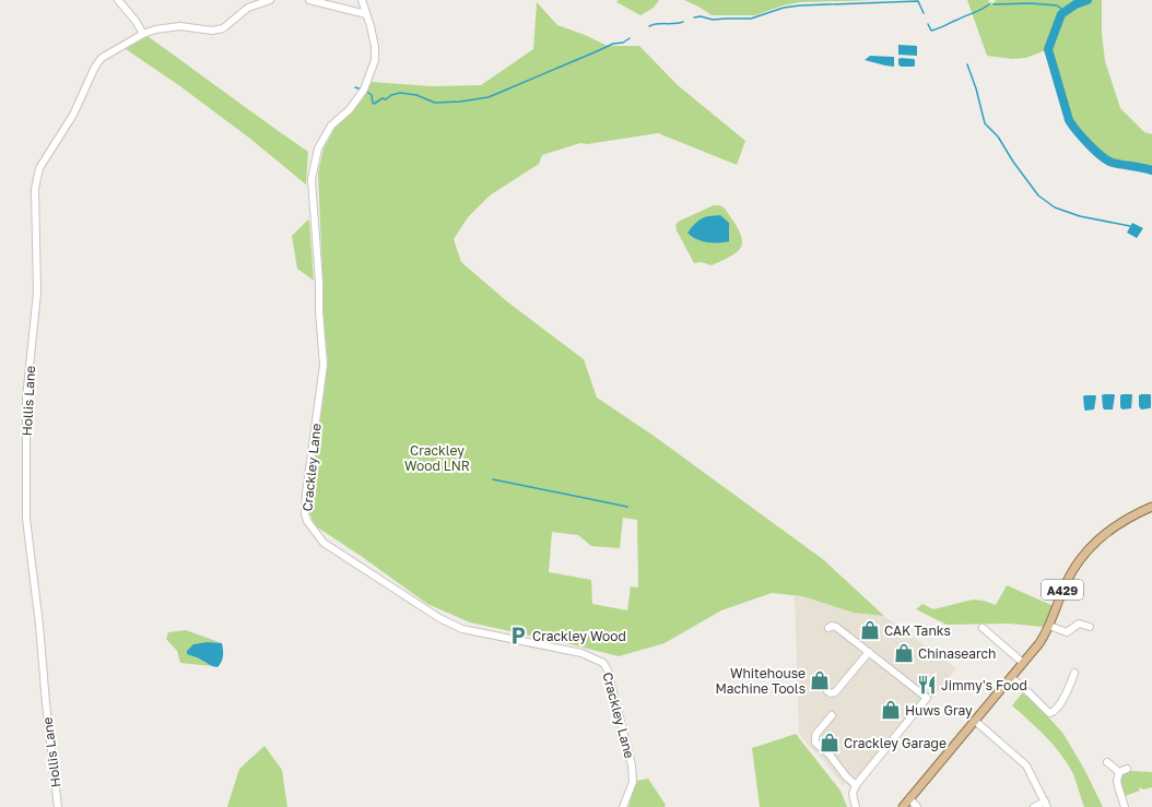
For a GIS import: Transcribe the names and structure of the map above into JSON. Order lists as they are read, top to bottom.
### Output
{
  "streets": {
    "main road": ["A429"],
    "street": ["Hollis Lane", "Crackley Lane"]
  },
  "parks": ["Crackley Wood LNR"],
  "places": {
    "shop": [
      "CAK Tanks",
      "Chinasearch",
      "Whitehouse Machine Tools",
      "Huws Gray",
      "Crackley Garage"
    ],
    "parking": ["Crackley Wood"],
    "restaurant": ["Jimmy's Food"]
  }
}
